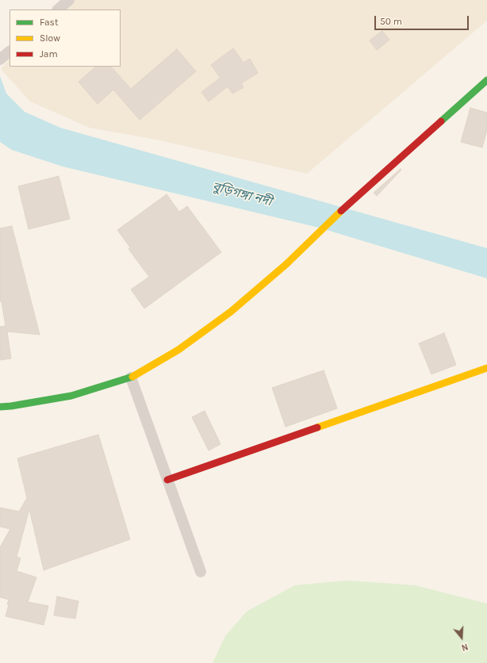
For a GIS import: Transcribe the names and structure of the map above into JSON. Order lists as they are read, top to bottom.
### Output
{
  "water": ["বুড়িগঙ্গা নদী"],
  "legend": ["Fast", "Slow", "Jam"],
  "scale_bar": "50 m",
  "north": "bottom"
}
